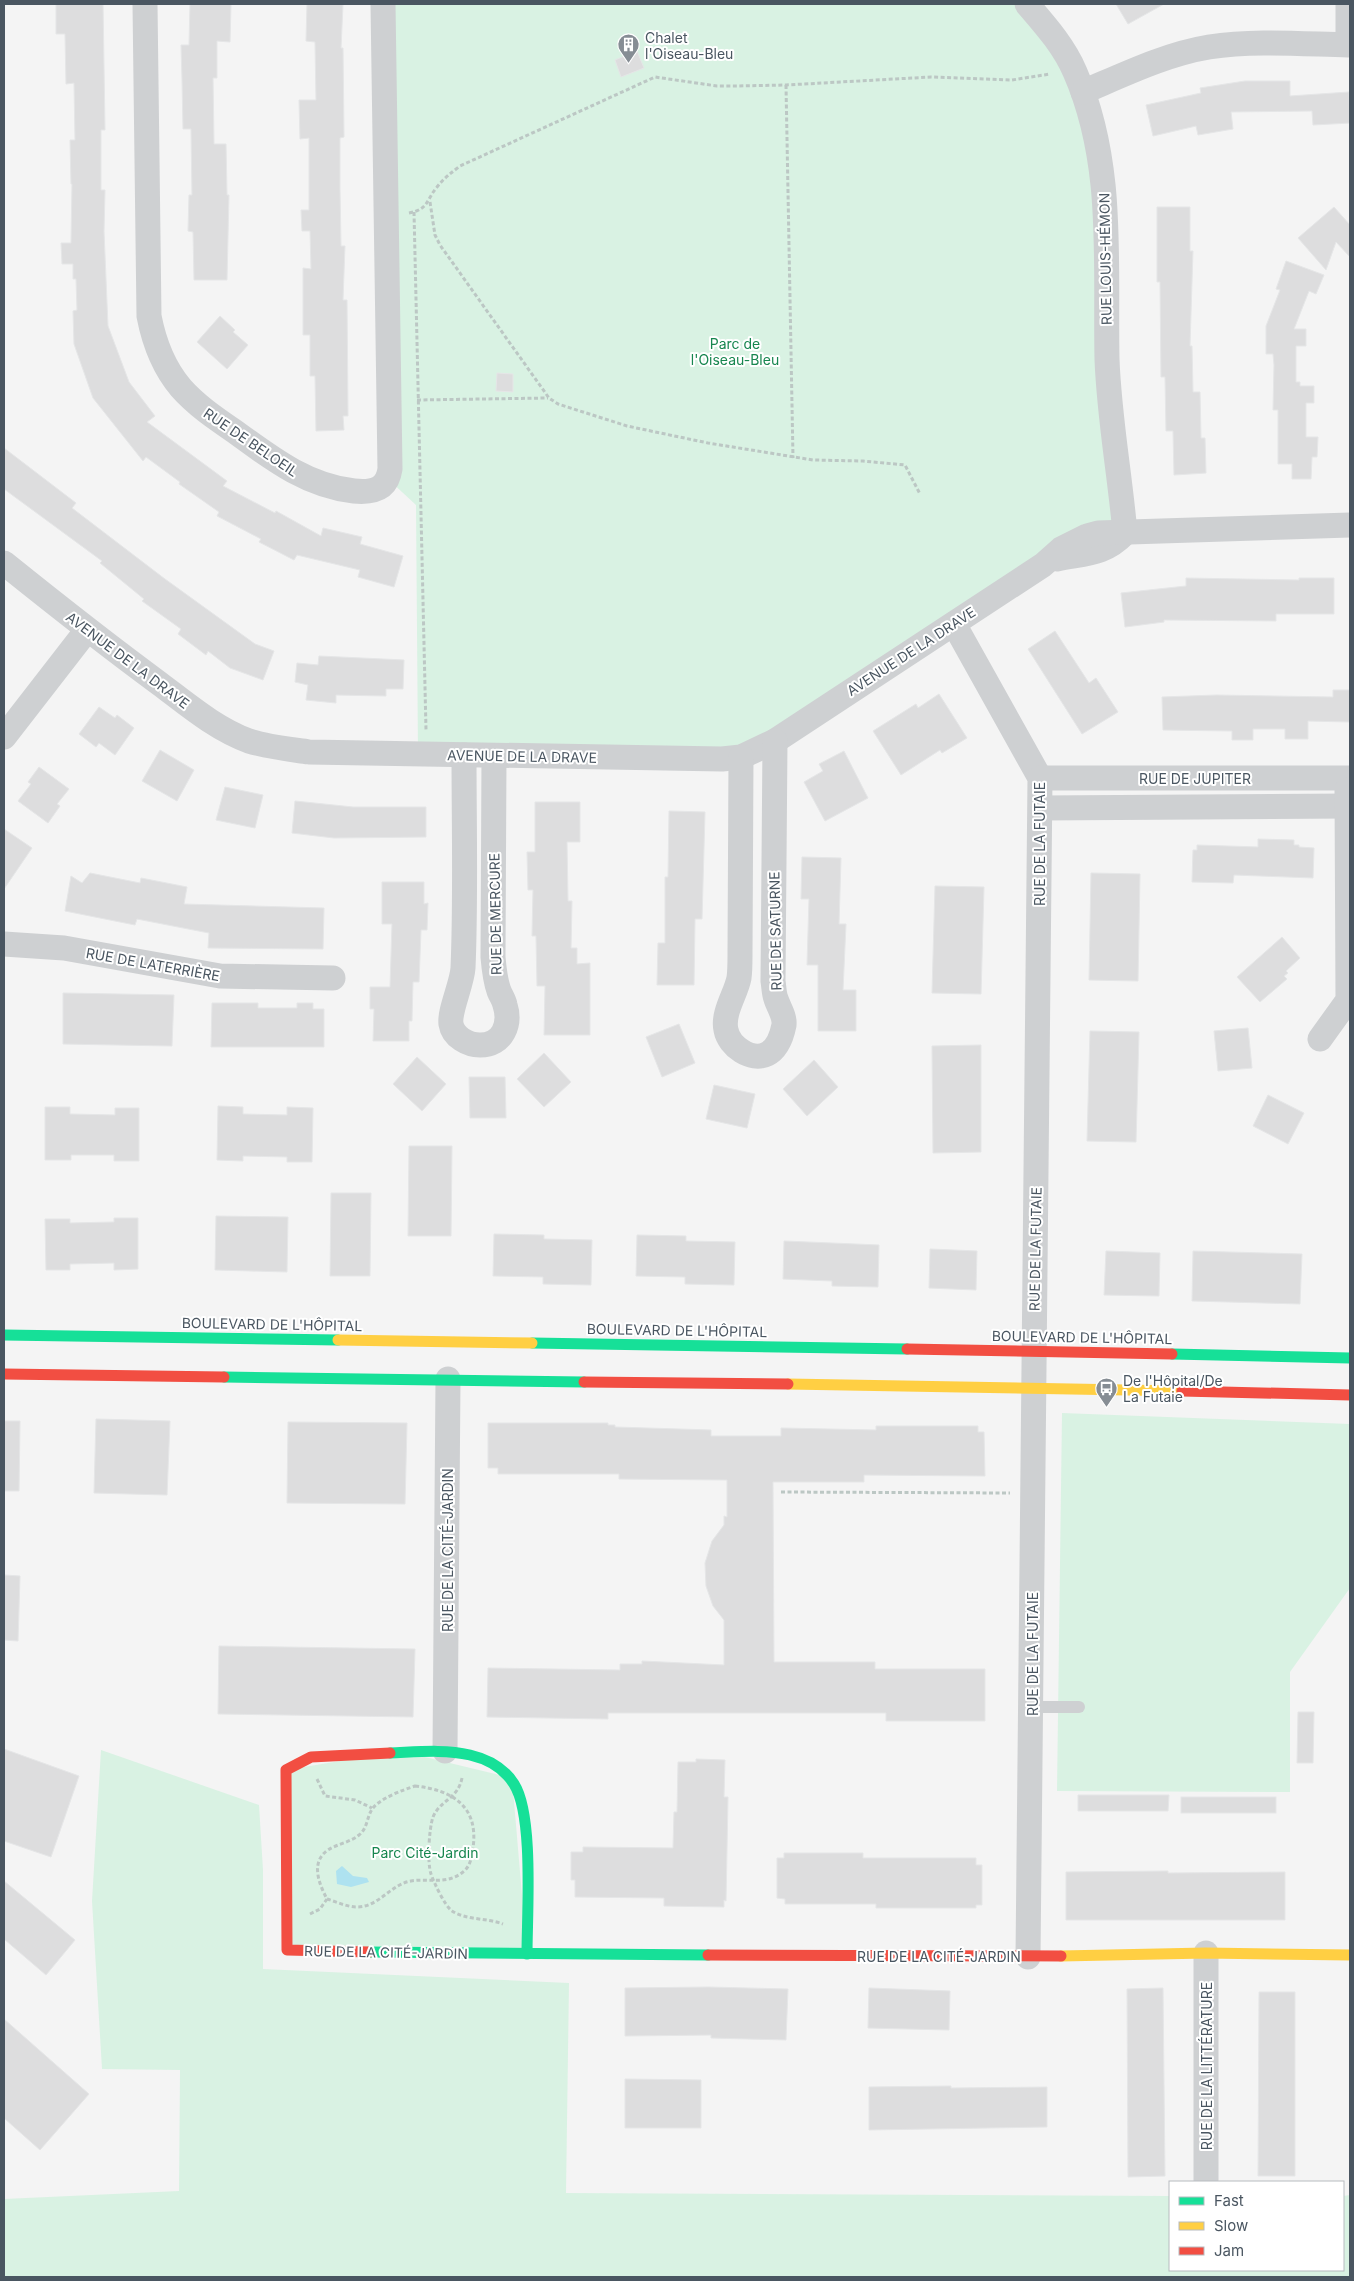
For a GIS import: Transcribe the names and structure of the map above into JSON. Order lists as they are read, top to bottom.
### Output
{
  "streets": {
    "main road": ["BOULEVARD DE L'HÔPITAL", "RUE DE LA CITÉ-JARDIN"],
    "street": [
      "RUE LOUIS-HÉMON",
      "RUE DE BELOEIL",
      "AVENUE DE LA DRAVE",
      "RUE DE JUPITER",
      "RUE DE LA FUTAIE",
      "RUE DE MERCURE",
      "RUE DE SATURNE",
      "RUE DE LATERRIÈRE",
      "RUE DE LA LITTÉRATURE"
    ]
  },
  "crossings": [
    ["RUE LOUIS-HÉMON", "AVENUE DE LA DRAVE"],
    ["AVENUE DE LA DRAVE", "RUE DE LA FUTAIE"],
    ["AVENUE DE LA DRAVE", "RUE DE MERCURE"],
    ["AVENUE DE LA DRAVE", "RUE DE SATURNE"],
    ["RUE DE JUPITER", "RUE DE LA FUTAIE"],
    ["RUE DE LA FUTAIE", "BOULEVARD DE L'HÔPITAL"],
    ["RUE DE LA FUTAIE", "RUE DE LA CITÉ-JARDIN"],
    ["RUE DE LA CITÉ-JARDIN", "RUE DE LA LITTÉRATURE"]
  ],
  "parks": ["Parc de l'Oiseau-Bleu", "Parc Cité-Jardin"],
  "places": {
    "building": ["Chalet l'Oiseau-Bleu"],
    "bus stop": ["De l'Hôpital/De La Futaie"]
  },
  "legend": ["Fast", "Slow", "Jam"]
}
